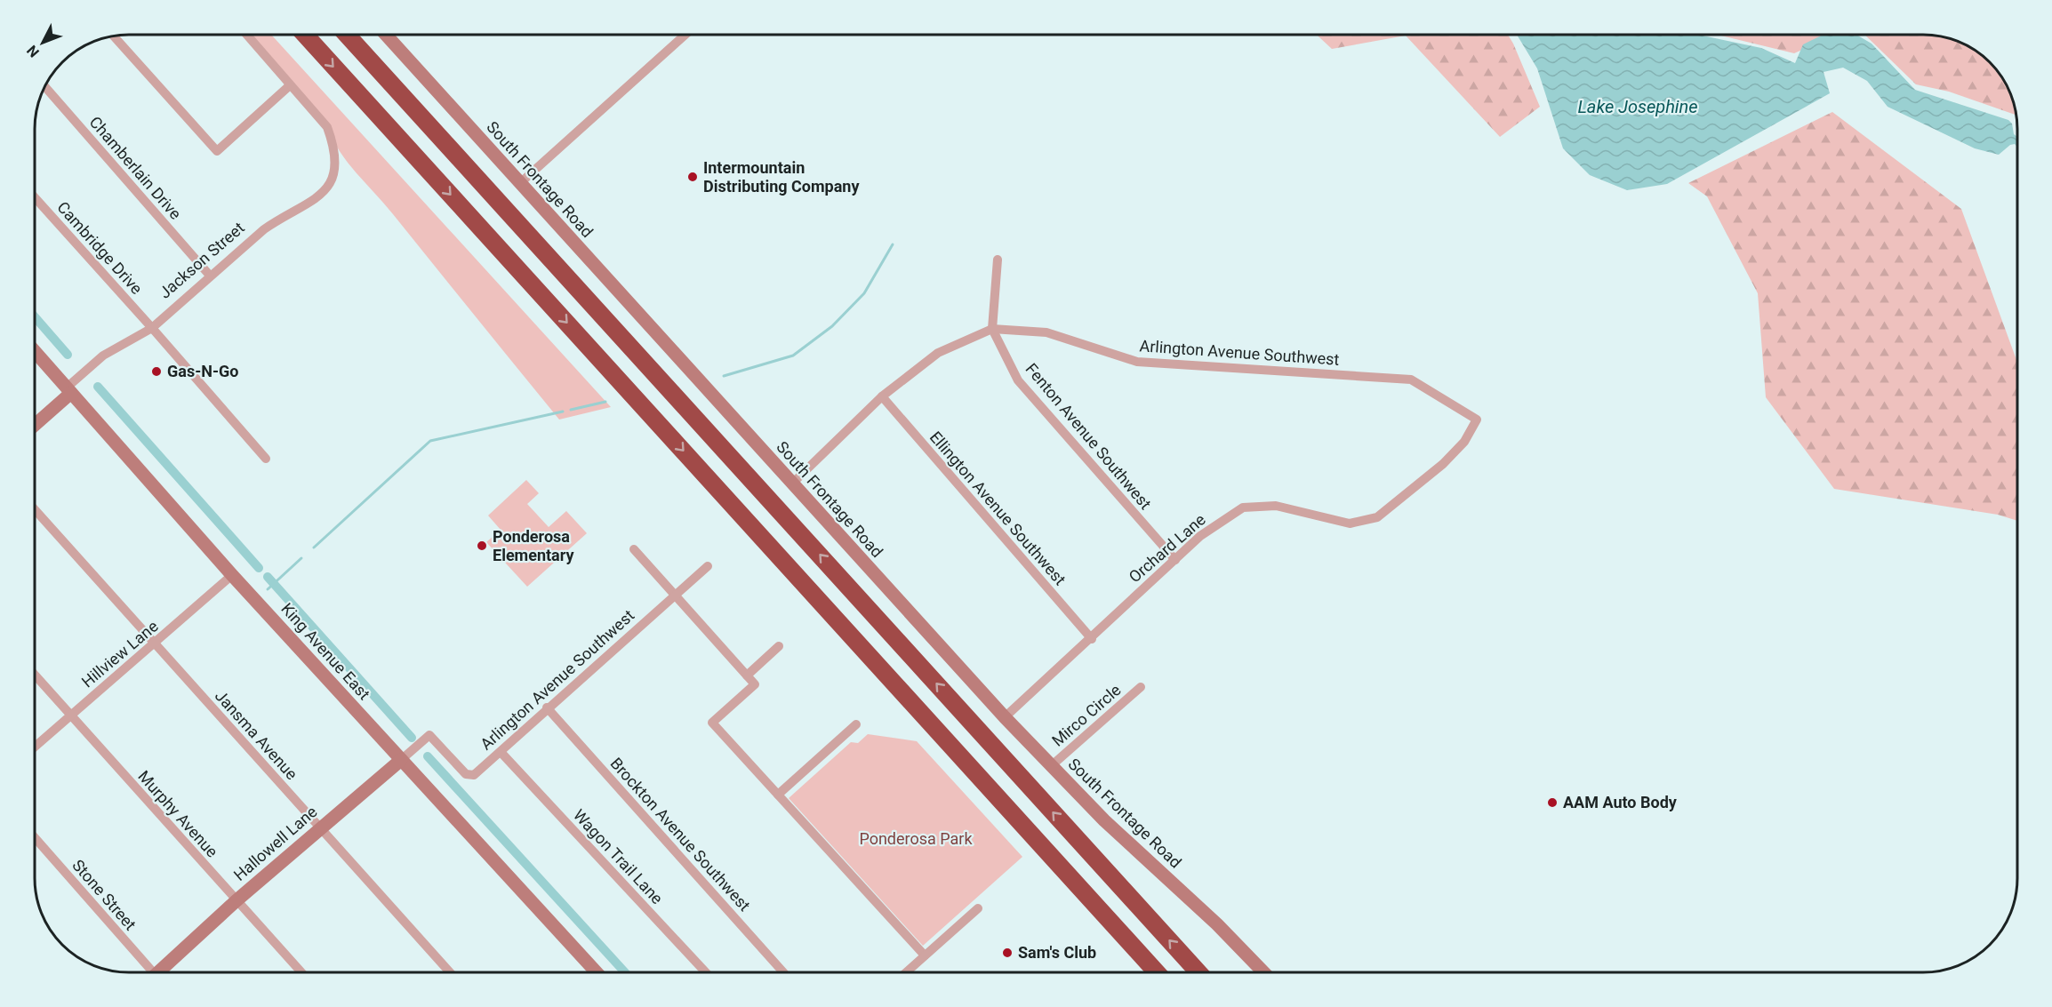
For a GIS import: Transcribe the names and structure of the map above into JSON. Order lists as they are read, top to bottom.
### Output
{
  "streets": {
    "main road": [
      "South Frontage Road",
      "Jackson Street",
      "King Avenue East",
      "Hallowell Lane"
    ],
    "street": [
      "Chamberlain Drive",
      "Cambridge Drive",
      "Arlington Avenue Southwest",
      "Fenton Avenue Southwest",
      "Ellington Avenue Southwest",
      "Orchard Lane",
      "Hillview Lane",
      "Mirco Circle",
      "Jansma Avenue",
      "Murphy Avenue",
      "Brockton Avenue Southwest",
      "Wagon Trail Lane",
      "Stone Street"
    ]
  },
  "crossings": [
    ["Chamberlain Drive", "Jackson Street"],
    ["South Frontage Road", "Arlington Avenue Southwest"],
    ["South Frontage Road", "Orchard Lane"],
    ["South Frontage Road", "Mirco Circle"],
    ["Cambridge Drive", "Jackson Street"],
    ["Jackson Street", "King Avenue East"],
    ["Arlington Avenue Southwest", "Fenton Avenue Southwest"],
    ["Arlington Avenue Southwest", "Ellington Avenue Southwest"],
    ["Arlington Avenue Southwest", "Orchard Lane"],
    ["Arlington Avenue Southwest", "Brockton Avenue Southwest"],
    ["Arlington Avenue Southwest", "Hallowell Lane"],
    ["Arlington Avenue Southwest", "Wagon Trail Lane"],
    ["Fenton Avenue Southwest", "Orchard Lane"],
    ["Ellington Avenue Southwest", "Orchard Lane"],
    ["King Avenue East", "Hillview Lane"],
    ["King Avenue East", "Hallowell Lane"],
    ["Hillview Lane", "Jansma Avenue"],
    ["Hillview Lane", "Murphy Avenue"],
    ["Jansma Avenue", "Hallowell Lane"],
    ["Murphy Avenue", "Hallowell Lane"]
  ],
  "water": ["Lake Josephine"],
  "parks": ["Ponderosa Park"],
  "places": [
    "Intermountain Distributing Company",
    "Gas-N-Go",
    "Ponderosa Elementary",
    "AAM Auto Body",
    "Sam's Club"
  ],
  "north": "bottom left"
}
